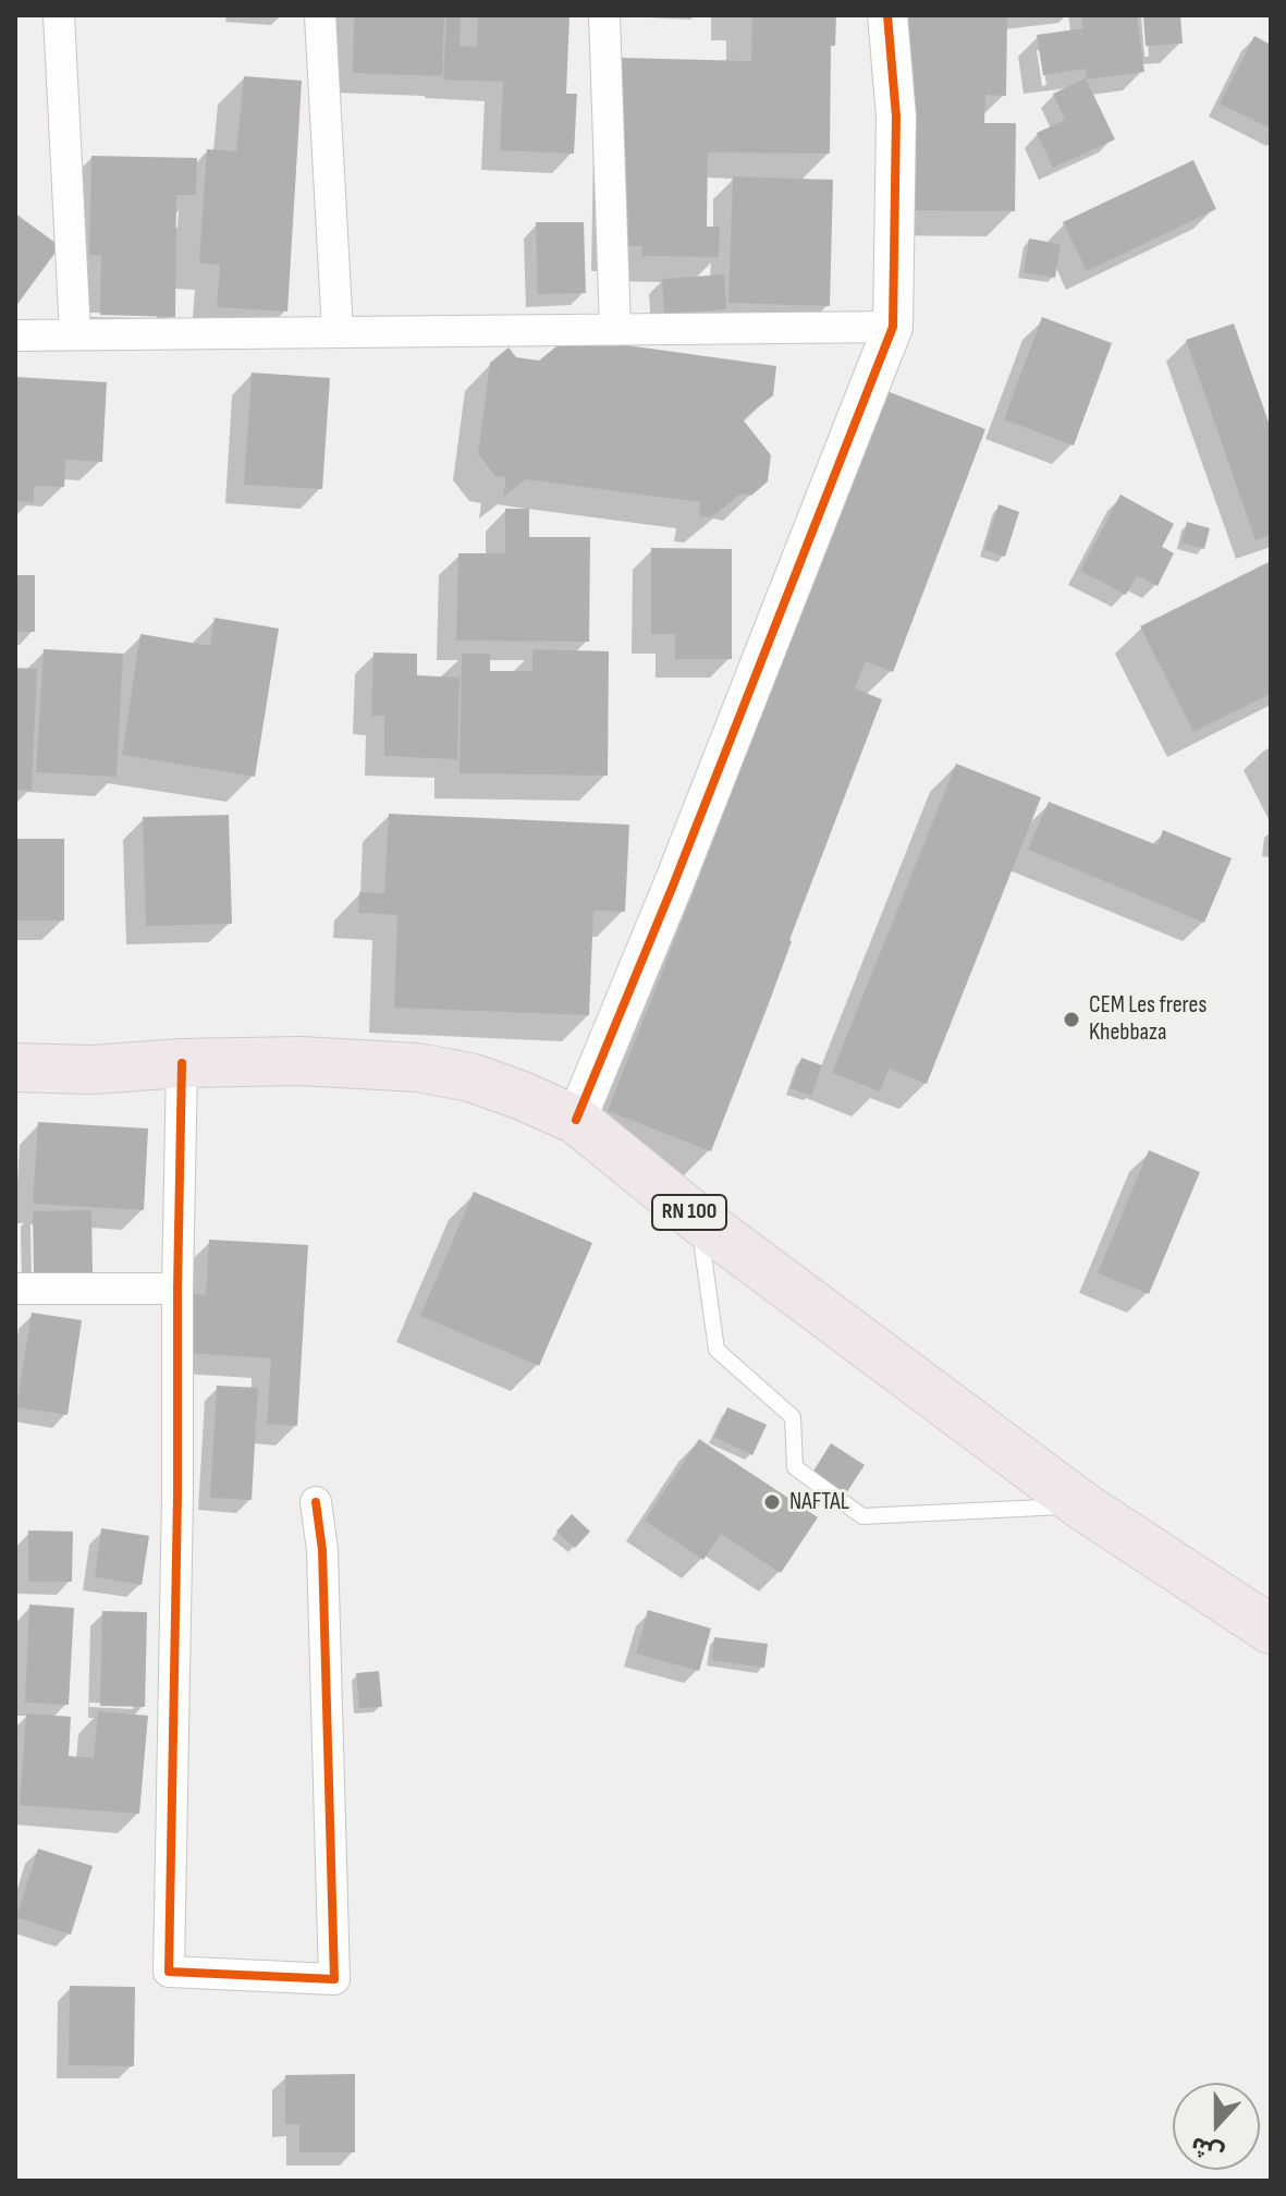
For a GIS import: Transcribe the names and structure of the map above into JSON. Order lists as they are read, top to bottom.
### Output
{
  "streets": {
    "main road": ["RN 100"]
  },
  "places": ["CEM Les freres Khebbaza", "NAFTAL"],
  "north": "bottom"
}
